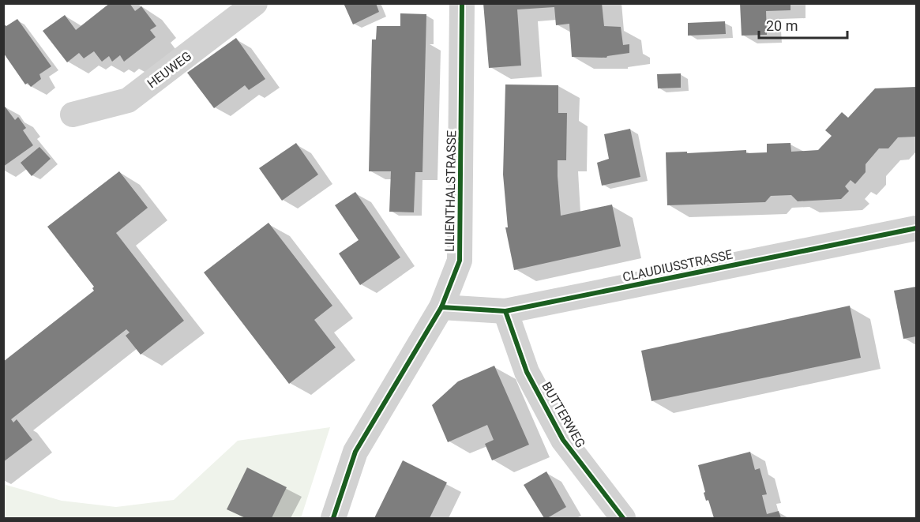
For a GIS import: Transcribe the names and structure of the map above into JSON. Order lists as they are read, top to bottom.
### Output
{
  "streets": {
    "street": [
      "HEUWEG",
      "LILIENTHALSTRASSE",
      "CLAUDIUSSTRASSE",
      "BUTTERWEG"
    ]
  },
  "crossings": [
    ["LILIENTHALSTRASSE", "CLAUDIUSSTRASSE"],
    ["CLAUDIUSSTRASSE", "BUTTERWEG"]
  ],
  "scale_bar": "20 m"
}
